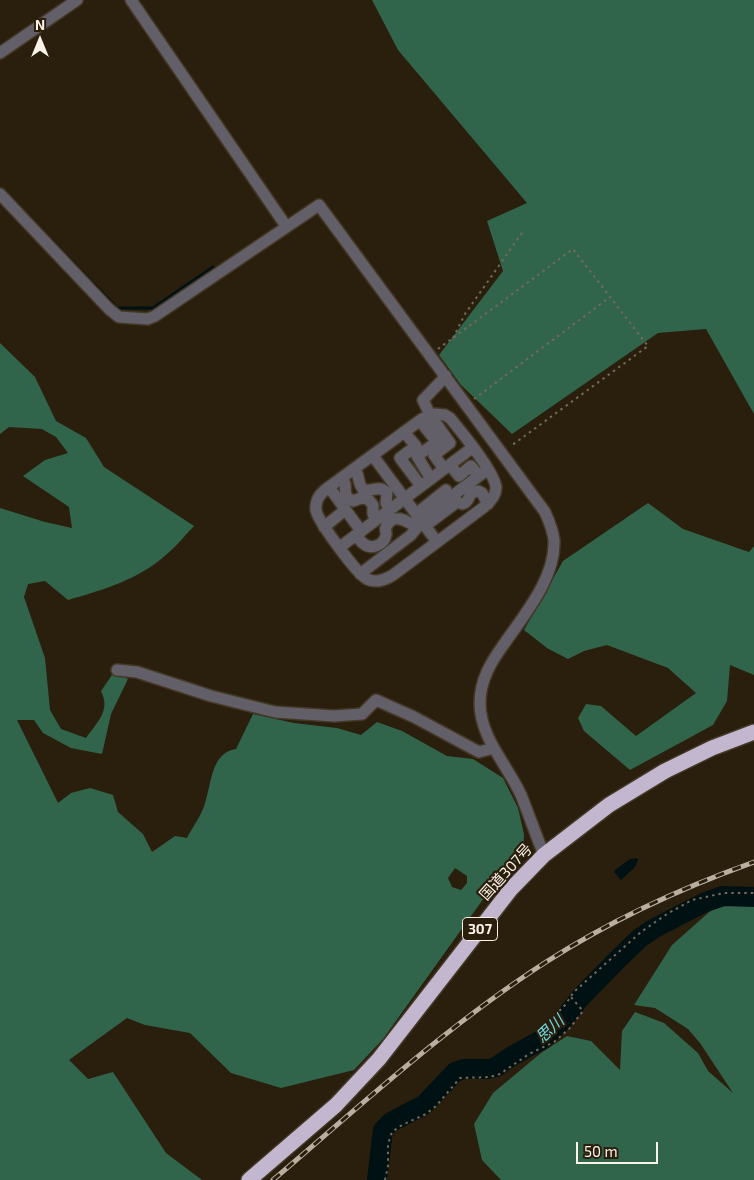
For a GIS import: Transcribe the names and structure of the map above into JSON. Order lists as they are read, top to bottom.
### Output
{
  "streets": {
    "highway": ["国道307号", "307"]
  },
  "water": ["思川"],
  "scale_bar": "50 m",
  "north": "top"
}
